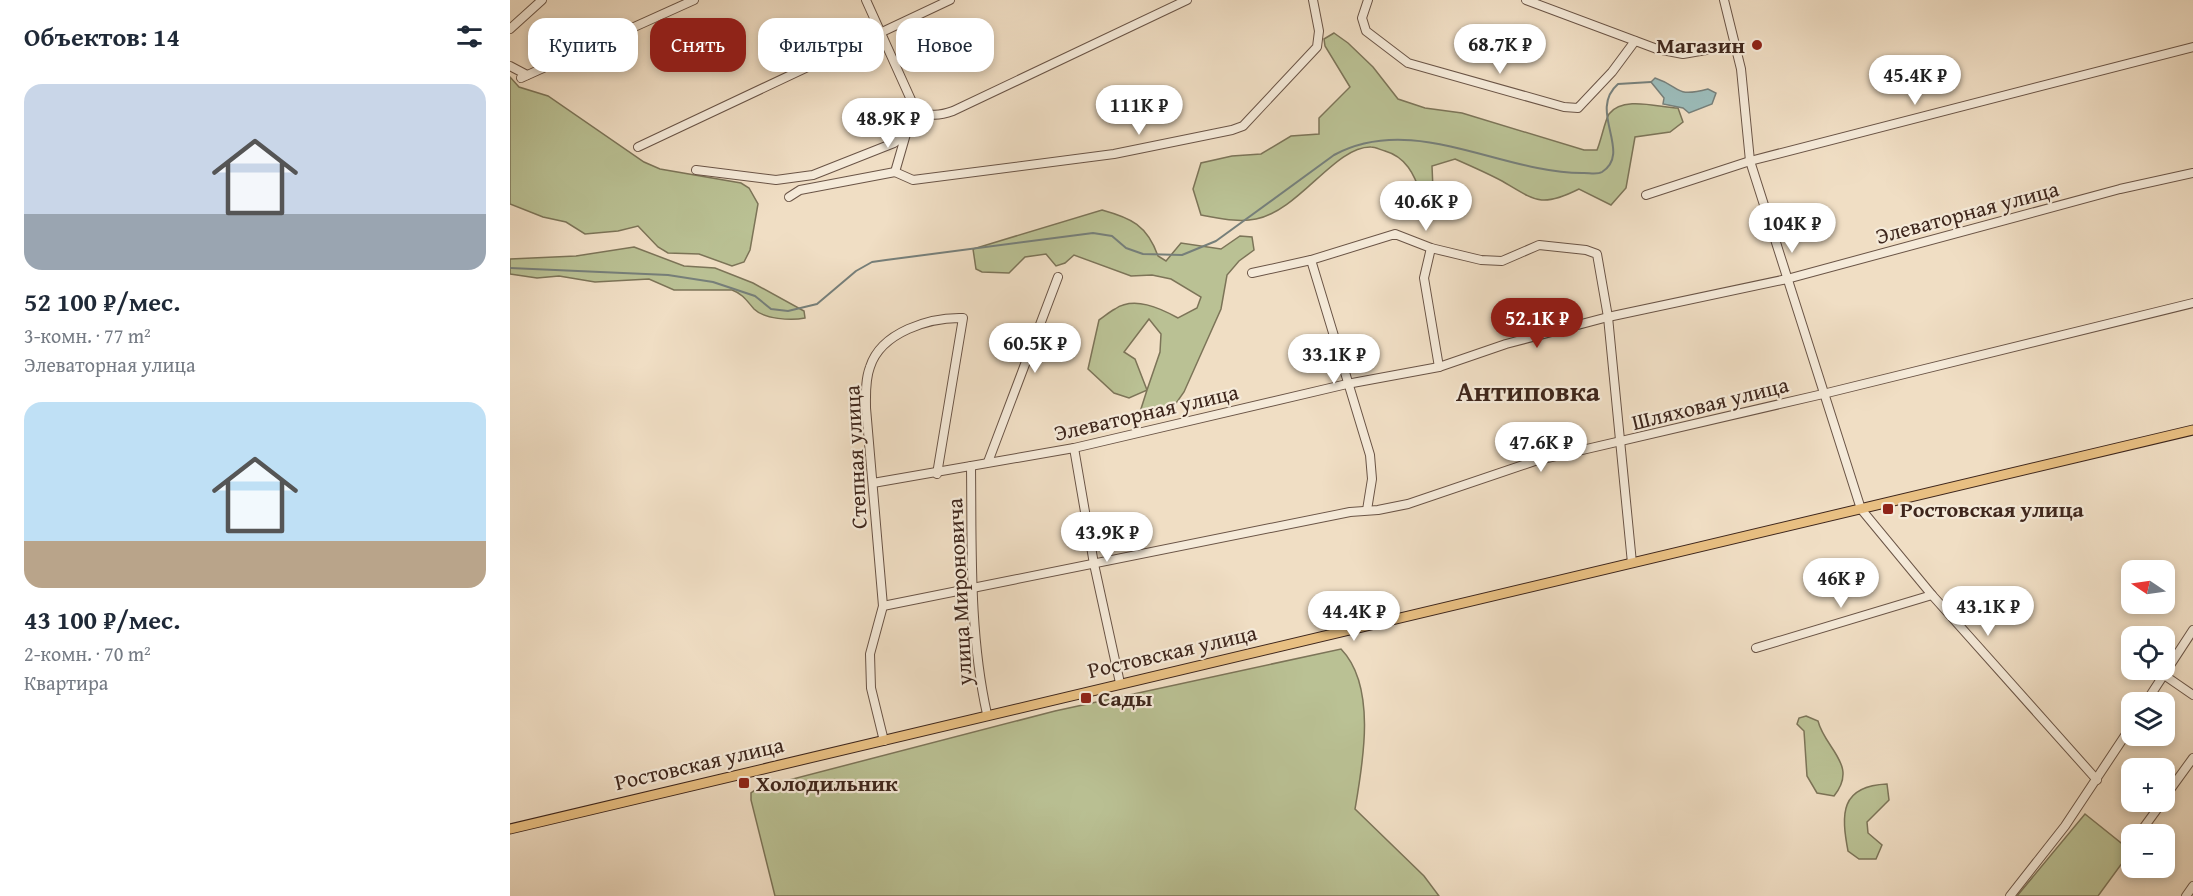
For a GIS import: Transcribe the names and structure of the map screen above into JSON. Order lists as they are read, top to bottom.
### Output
{
  "streets": {
    "main road": ["Ростовская улица"],
    "street": [
      "Элеваторная улица",
      "Шляховая улица",
      "Степная улица",
      "улица Мироновича"
    ]
  },
  "crossings": [
    ["Элеваторная улица", "Степная улица"],
    ["Элеваторная улица", "улица Мироновича"],
    ["Шляховая улица", "Степная улица"],
    ["Шляховая улица", "улица Мироновича"],
    ["Степная улица", "Ростовская улица"],
    ["улица Мироновича", "Ростовская улица"]
  ],
  "districts": ["Антиповка"],
  "places": {
    "other": ["Магазин"],
    "transit": ["Ростовская улица", "Сады", "Холодильник"]
  },
  "north": "left",
  "page": {
    "heading": "Объектов: 14",
    "chip": [
      "Купить",
      "Снять",
      "Фильтры",
      "Новое"
    ],
    "price": [
      "68.7K ₽",
      "45.4K ₽",
      "111K ₽",
      "48.9K ₽",
      "40.6K ₽",
      "104K ₽",
      "52.1K ₽",
      "60.5K ₽",
      "33.1K ₽",
      "47.6K ₽",
      "43.9K ₽",
      "46K ₽",
      "43.1K ₽",
      "44.4K ₽"
    ],
    "list": [
      {
        "name": "52 100 ₽/мес.",
        "note": "3-комн. · 77 m² · Элеваторная улица"
      },
      {
        "name": "43 100 ₽/мес.",
        "note": "2-комн. · 70 m² · Квартира"
      }
    ],
    "map_buttons": ["+", "−"]
  }
}
